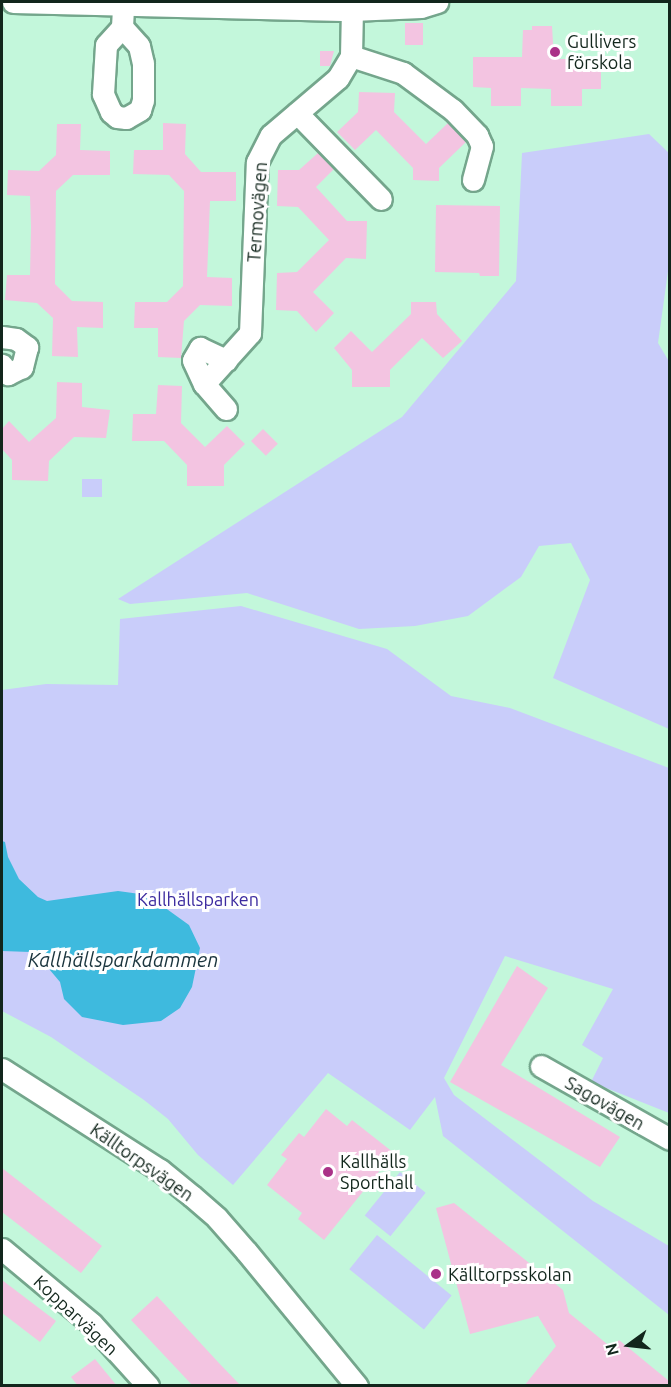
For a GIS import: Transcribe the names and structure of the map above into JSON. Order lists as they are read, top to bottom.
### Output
{
  "streets": {
    "street": [
      "Termovägen",
      "Sagovägen",
      "Källtorpsvägen",
      "Kopparvägen"
    ]
  },
  "water": ["Kallhällsparkdammen"],
  "parks": ["Kallhällsparken"],
  "places": ["Gullivers förskola", "Kallhälls Sporthall", "Källtorpsskolan"],
  "north": "left"
}
